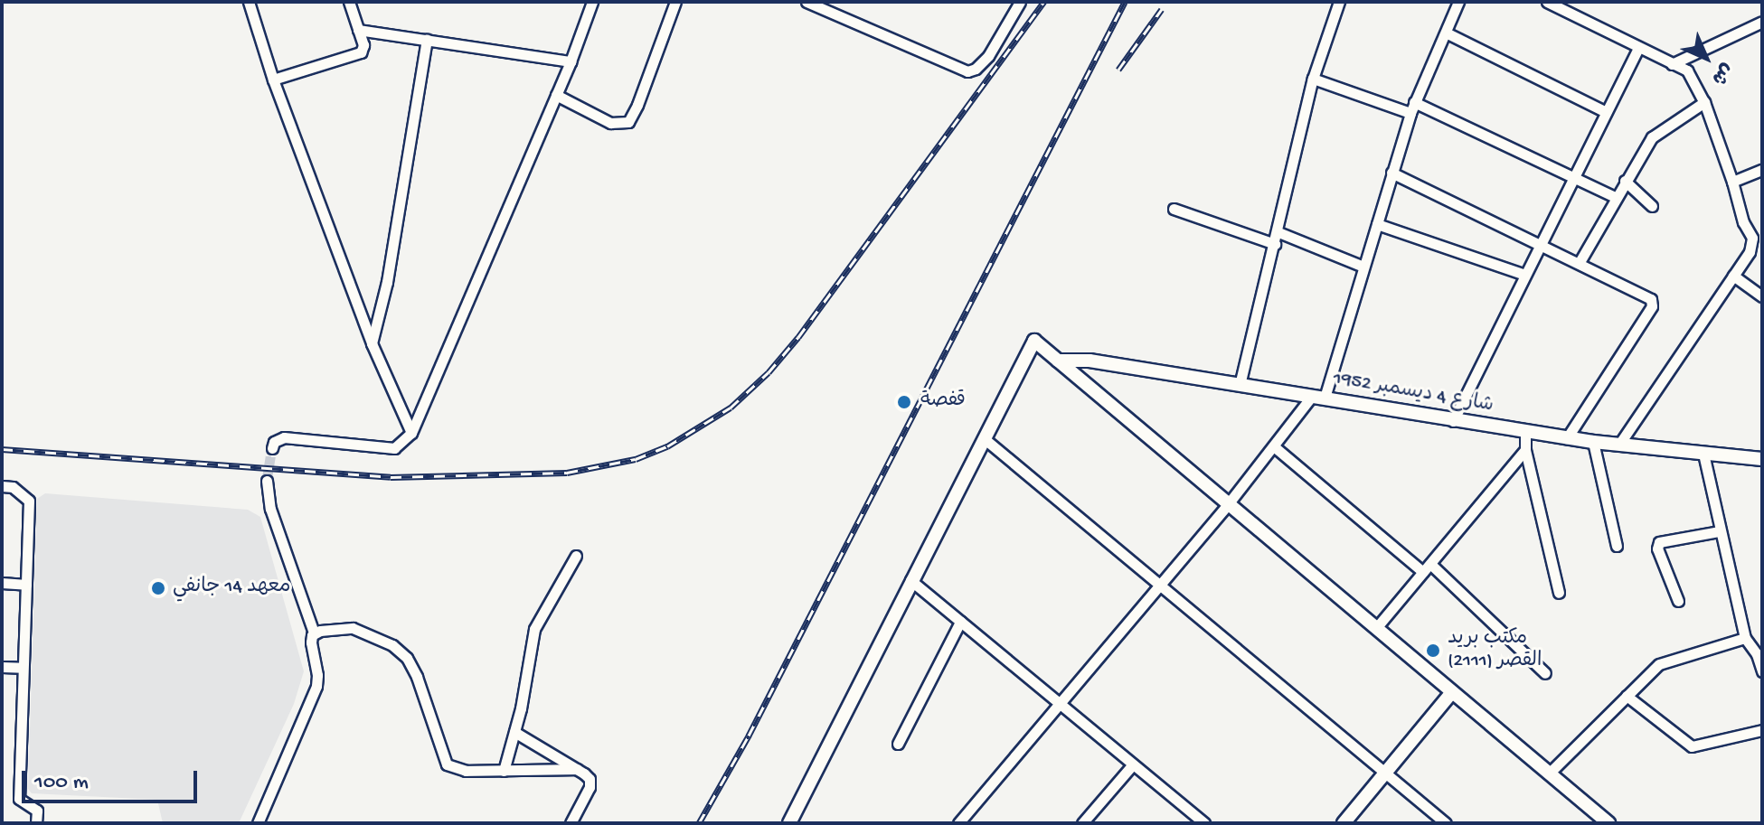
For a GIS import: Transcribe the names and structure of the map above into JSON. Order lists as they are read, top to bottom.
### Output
{
  "streets": {
    "street": ["شارع 4 ديسمبر 1952"]
  },
  "places": ["قفصة", "معهد 14 جانفي", "مكتب بريد القصر (2111)"],
  "scale_bar": "100 m",
  "north": "bottom right"
}
